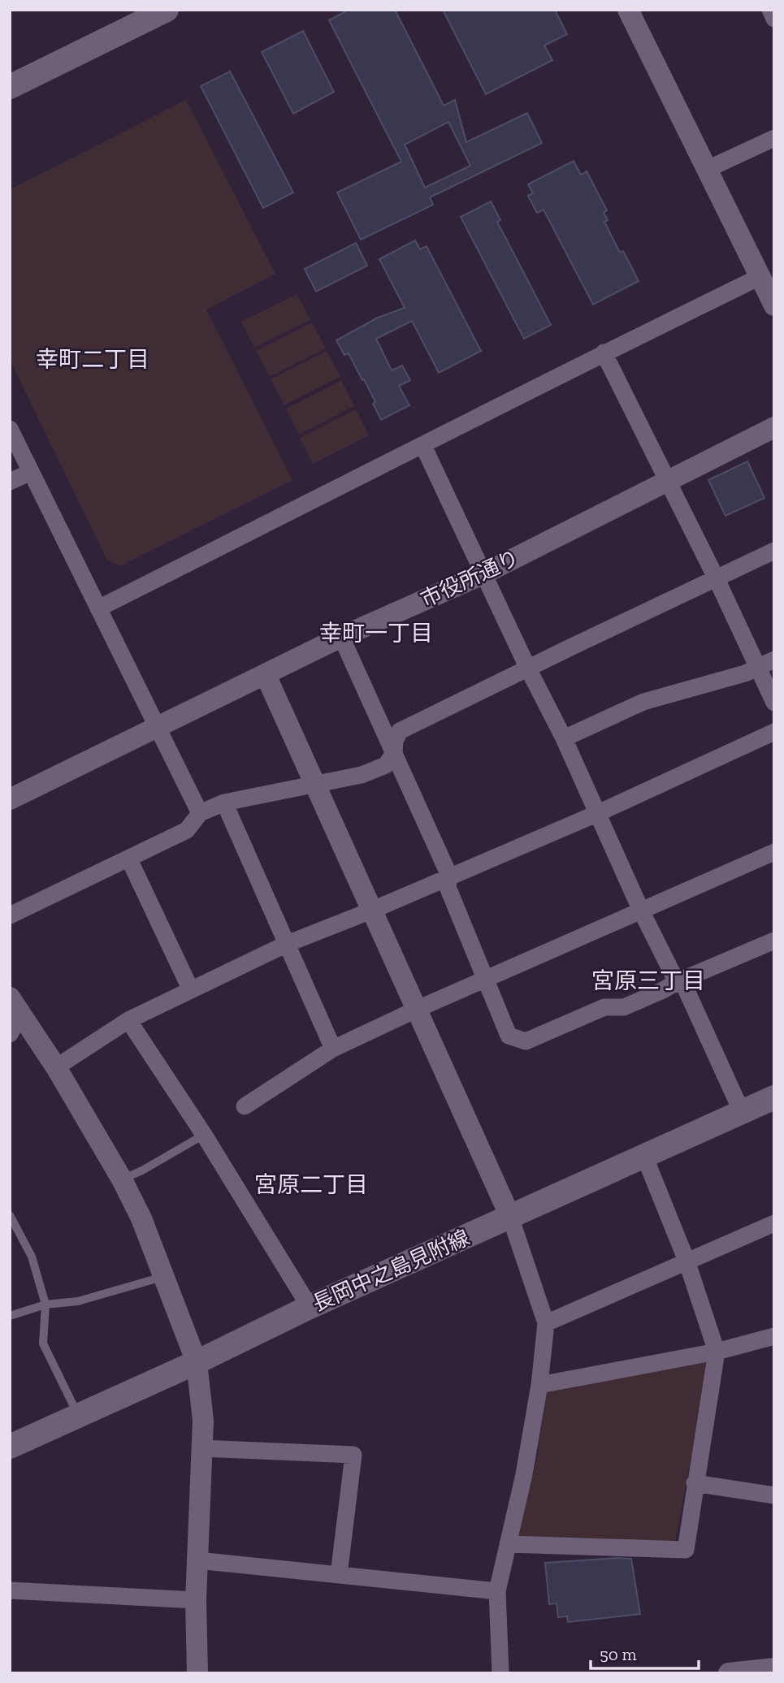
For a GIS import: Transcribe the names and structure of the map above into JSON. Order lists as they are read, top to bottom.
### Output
{
  "streets": {
    "main road": ["長岡中之島見附線"],
    "street": ["市役所通り"]
  },
  "districts": [
    "幸町二丁目",
    "幸町一丁目",
    "宮原三丁目",
    "宮原二丁目"
  ],
  "scale_bar": "50 m"
}
